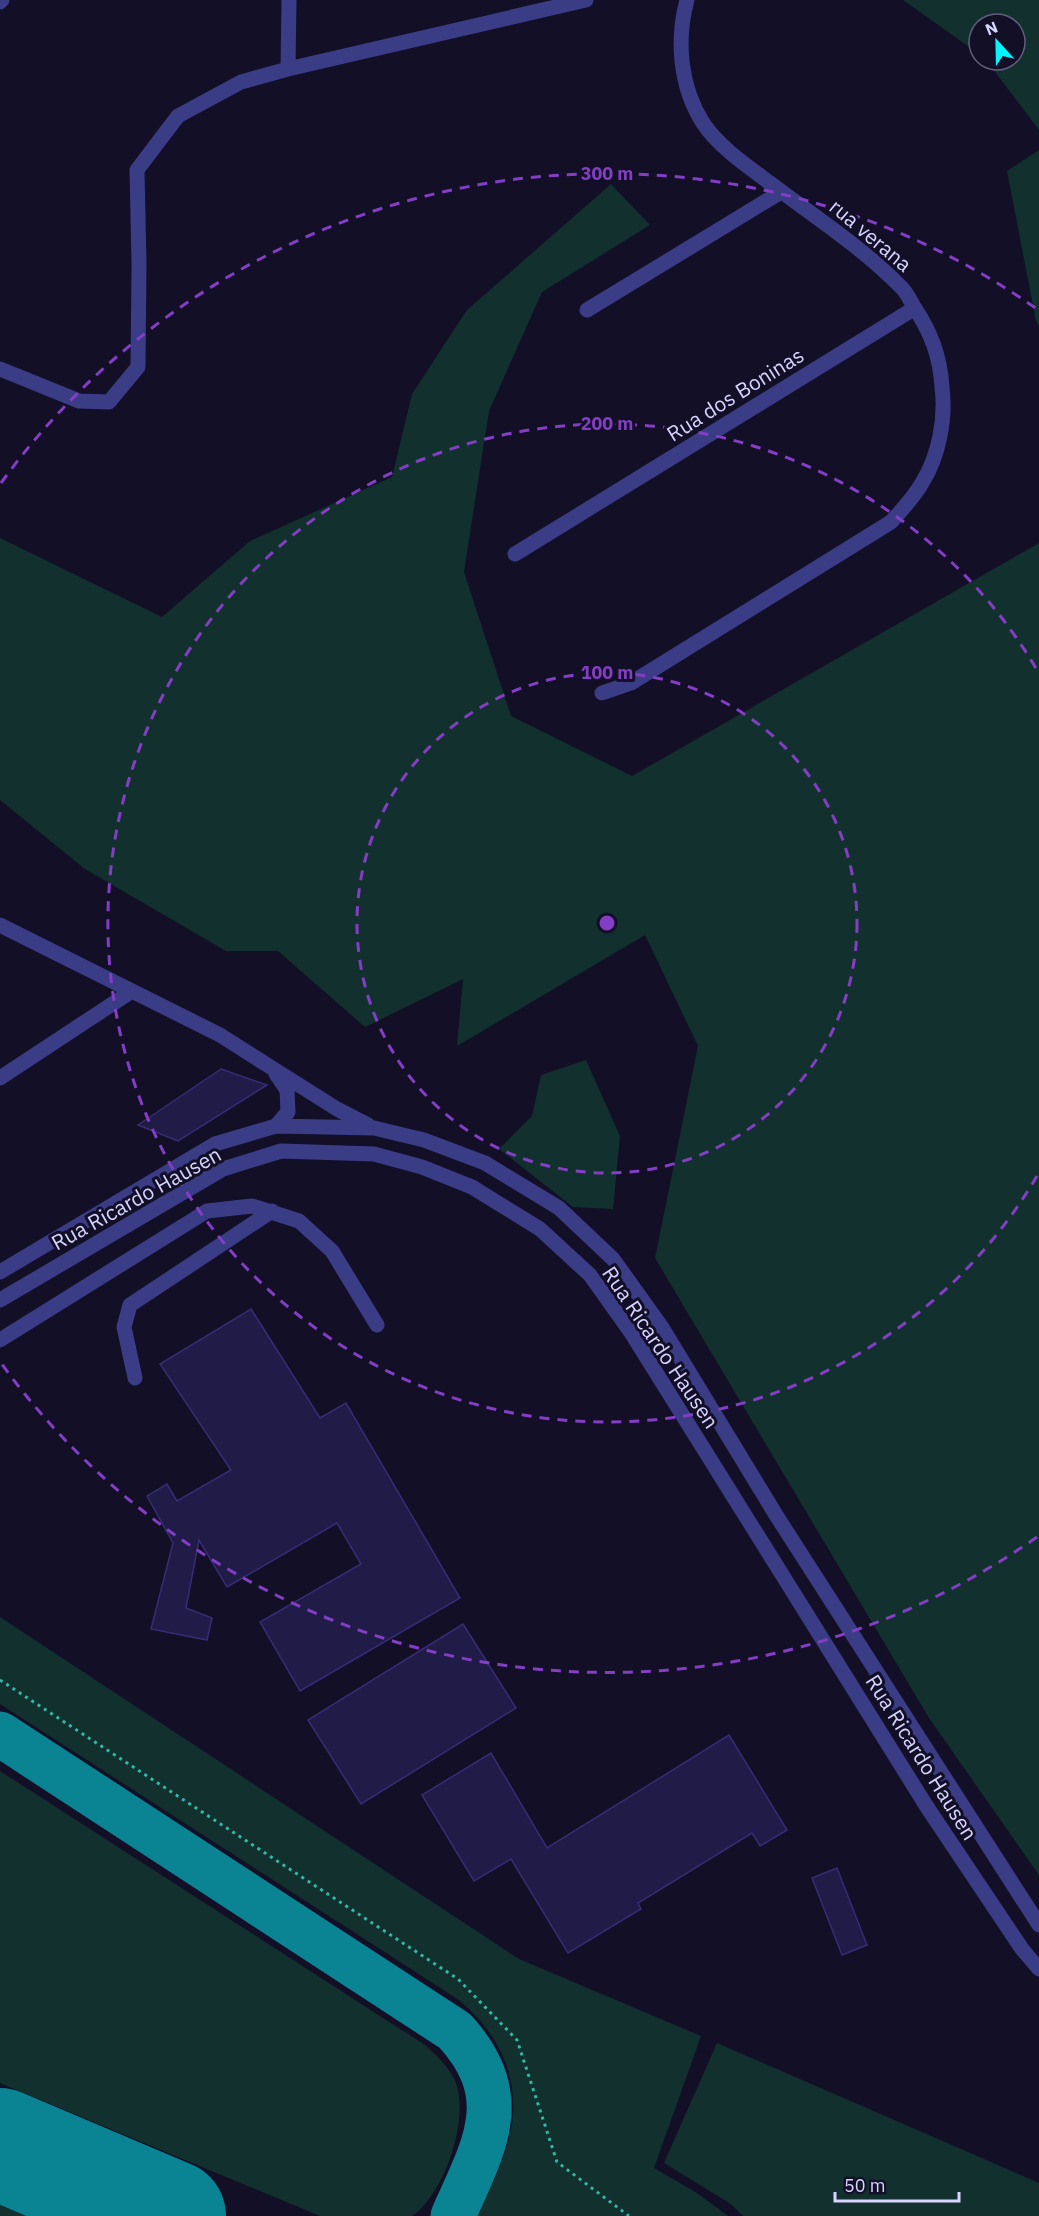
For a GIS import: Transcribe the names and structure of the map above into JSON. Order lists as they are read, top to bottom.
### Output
{
  "streets": {
    "street": ["rua verana", "Rua dos Boninas", "Rua Ricardo Hausen"]
  },
  "crossings": [
    ["rua verana", "Rua dos Boninas"]
  ],
  "scale_bar": "50 m",
  "north": "top",
  "rings": ["300 m", "200 m", "100 m"]
}
